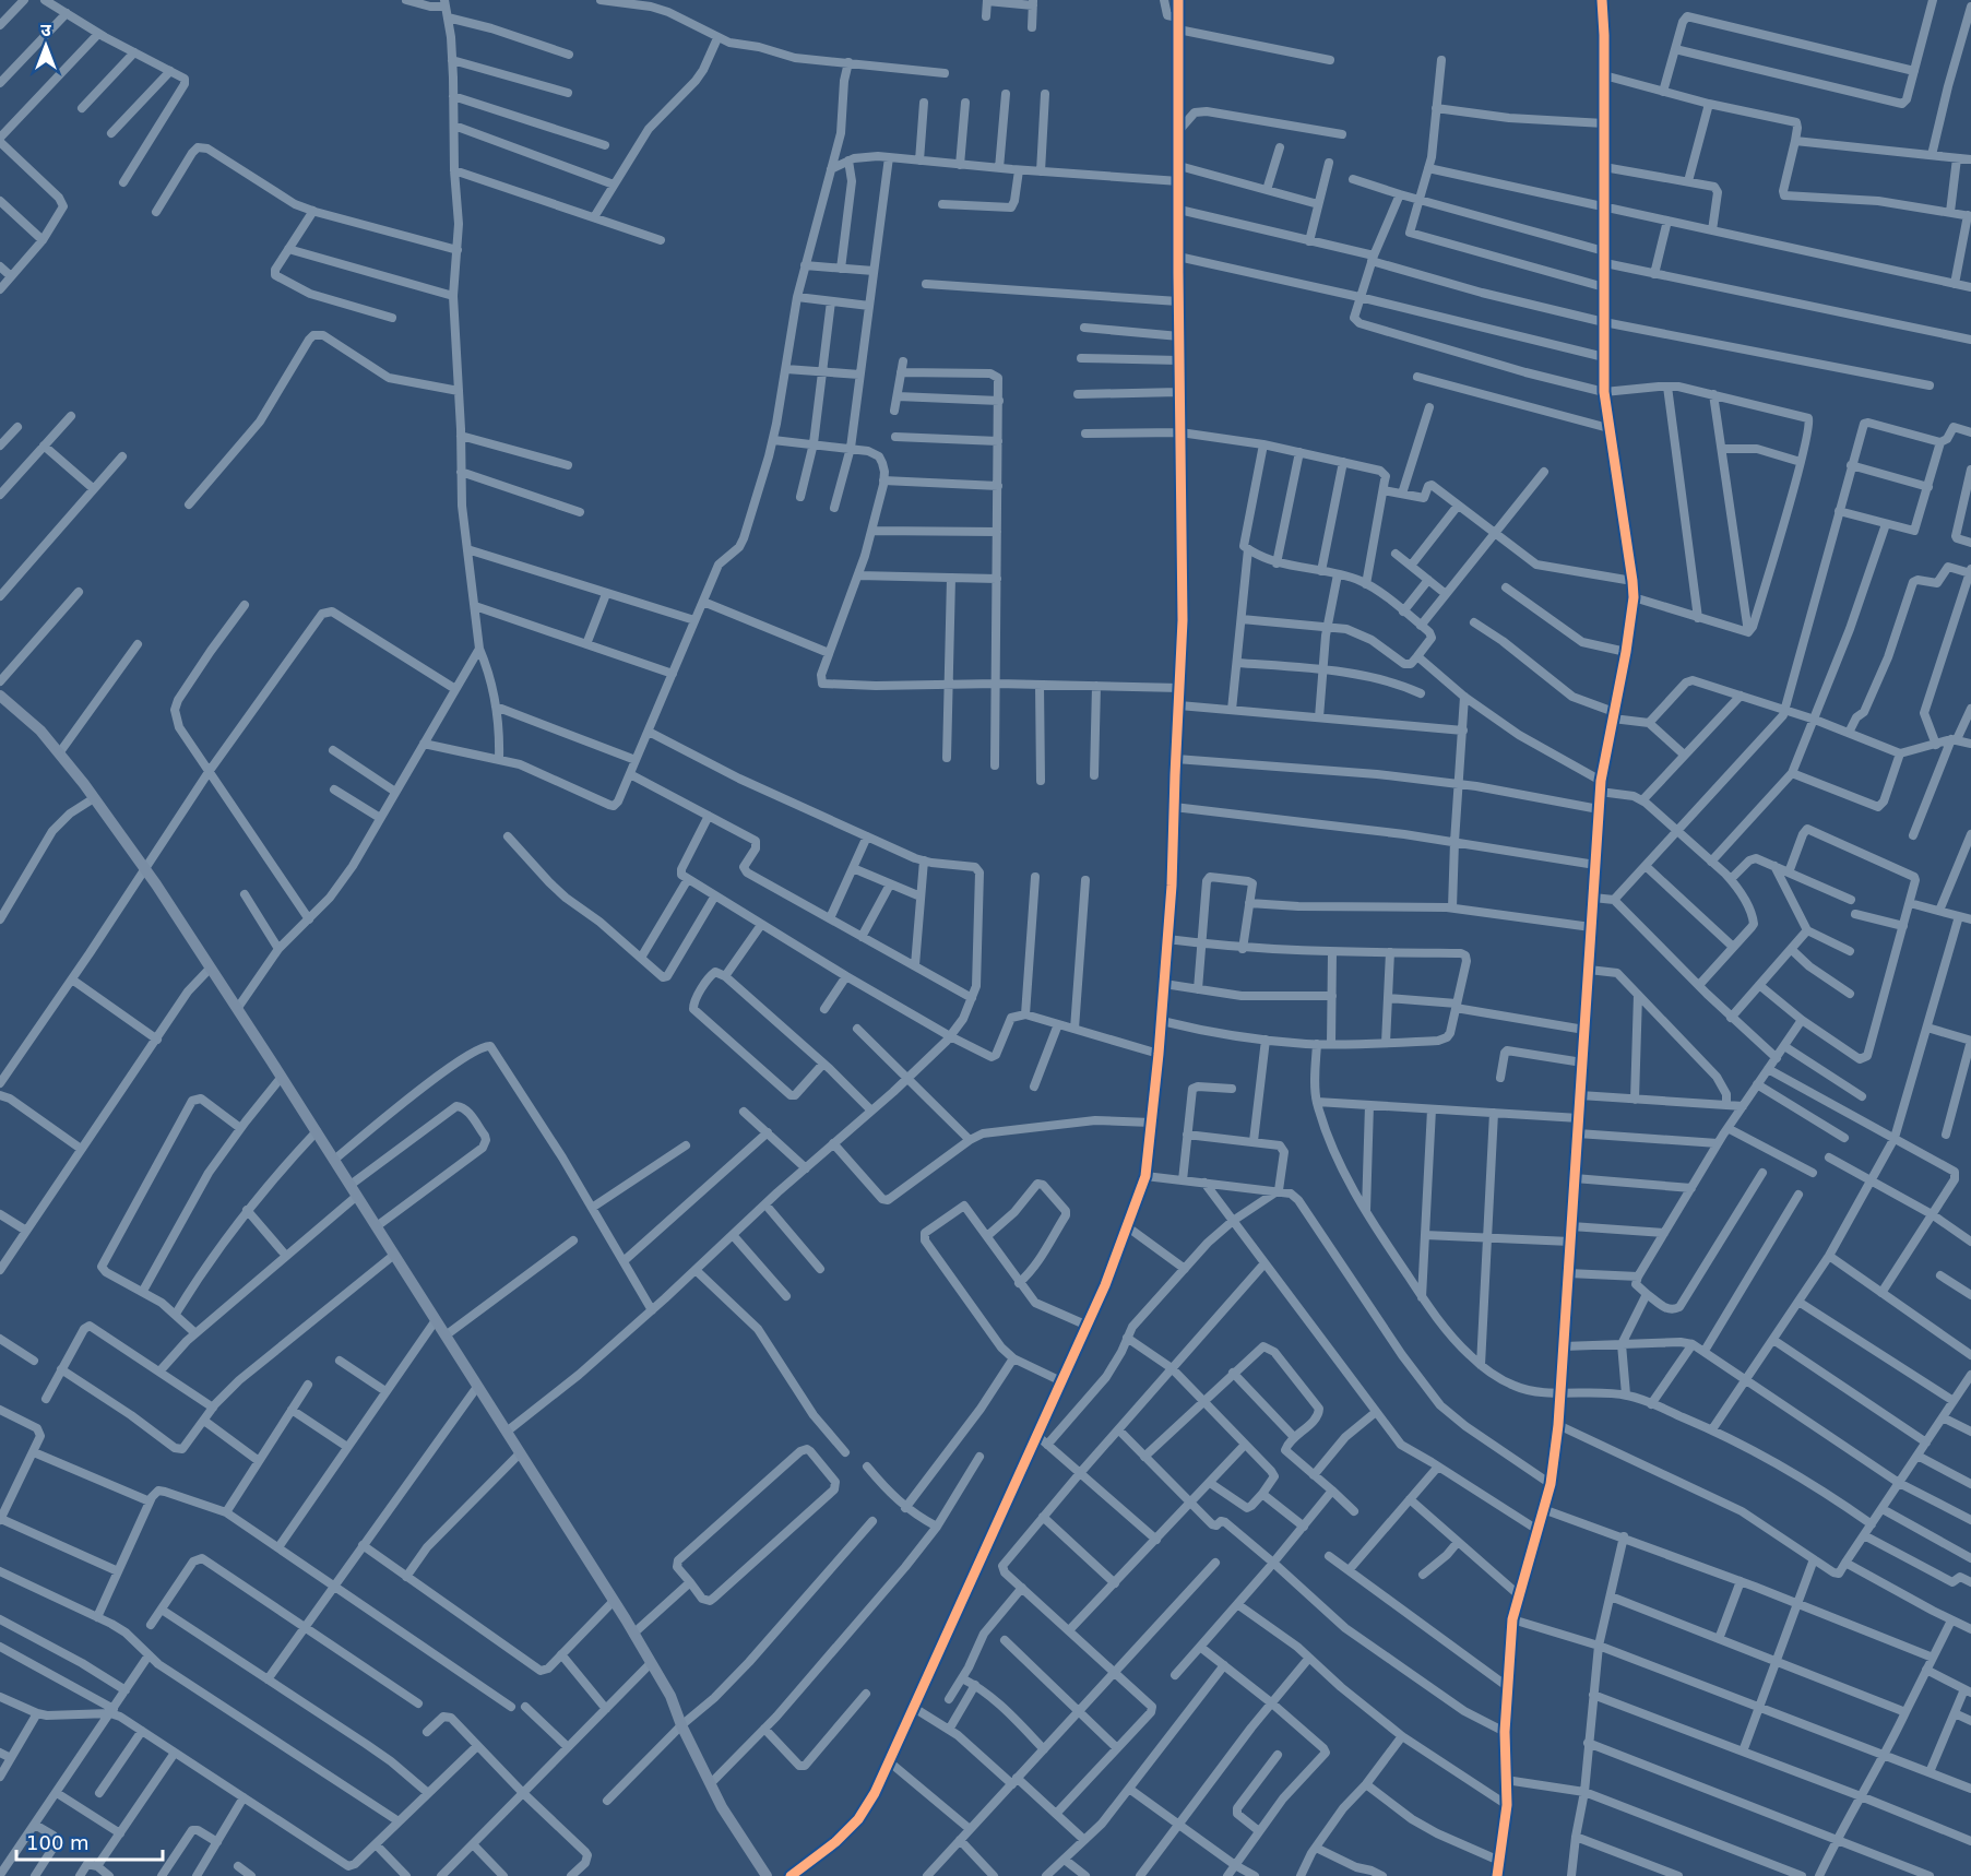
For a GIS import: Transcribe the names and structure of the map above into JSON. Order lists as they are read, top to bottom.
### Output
{
  "scale_bar": "100 m",
  "north": "top"
}
